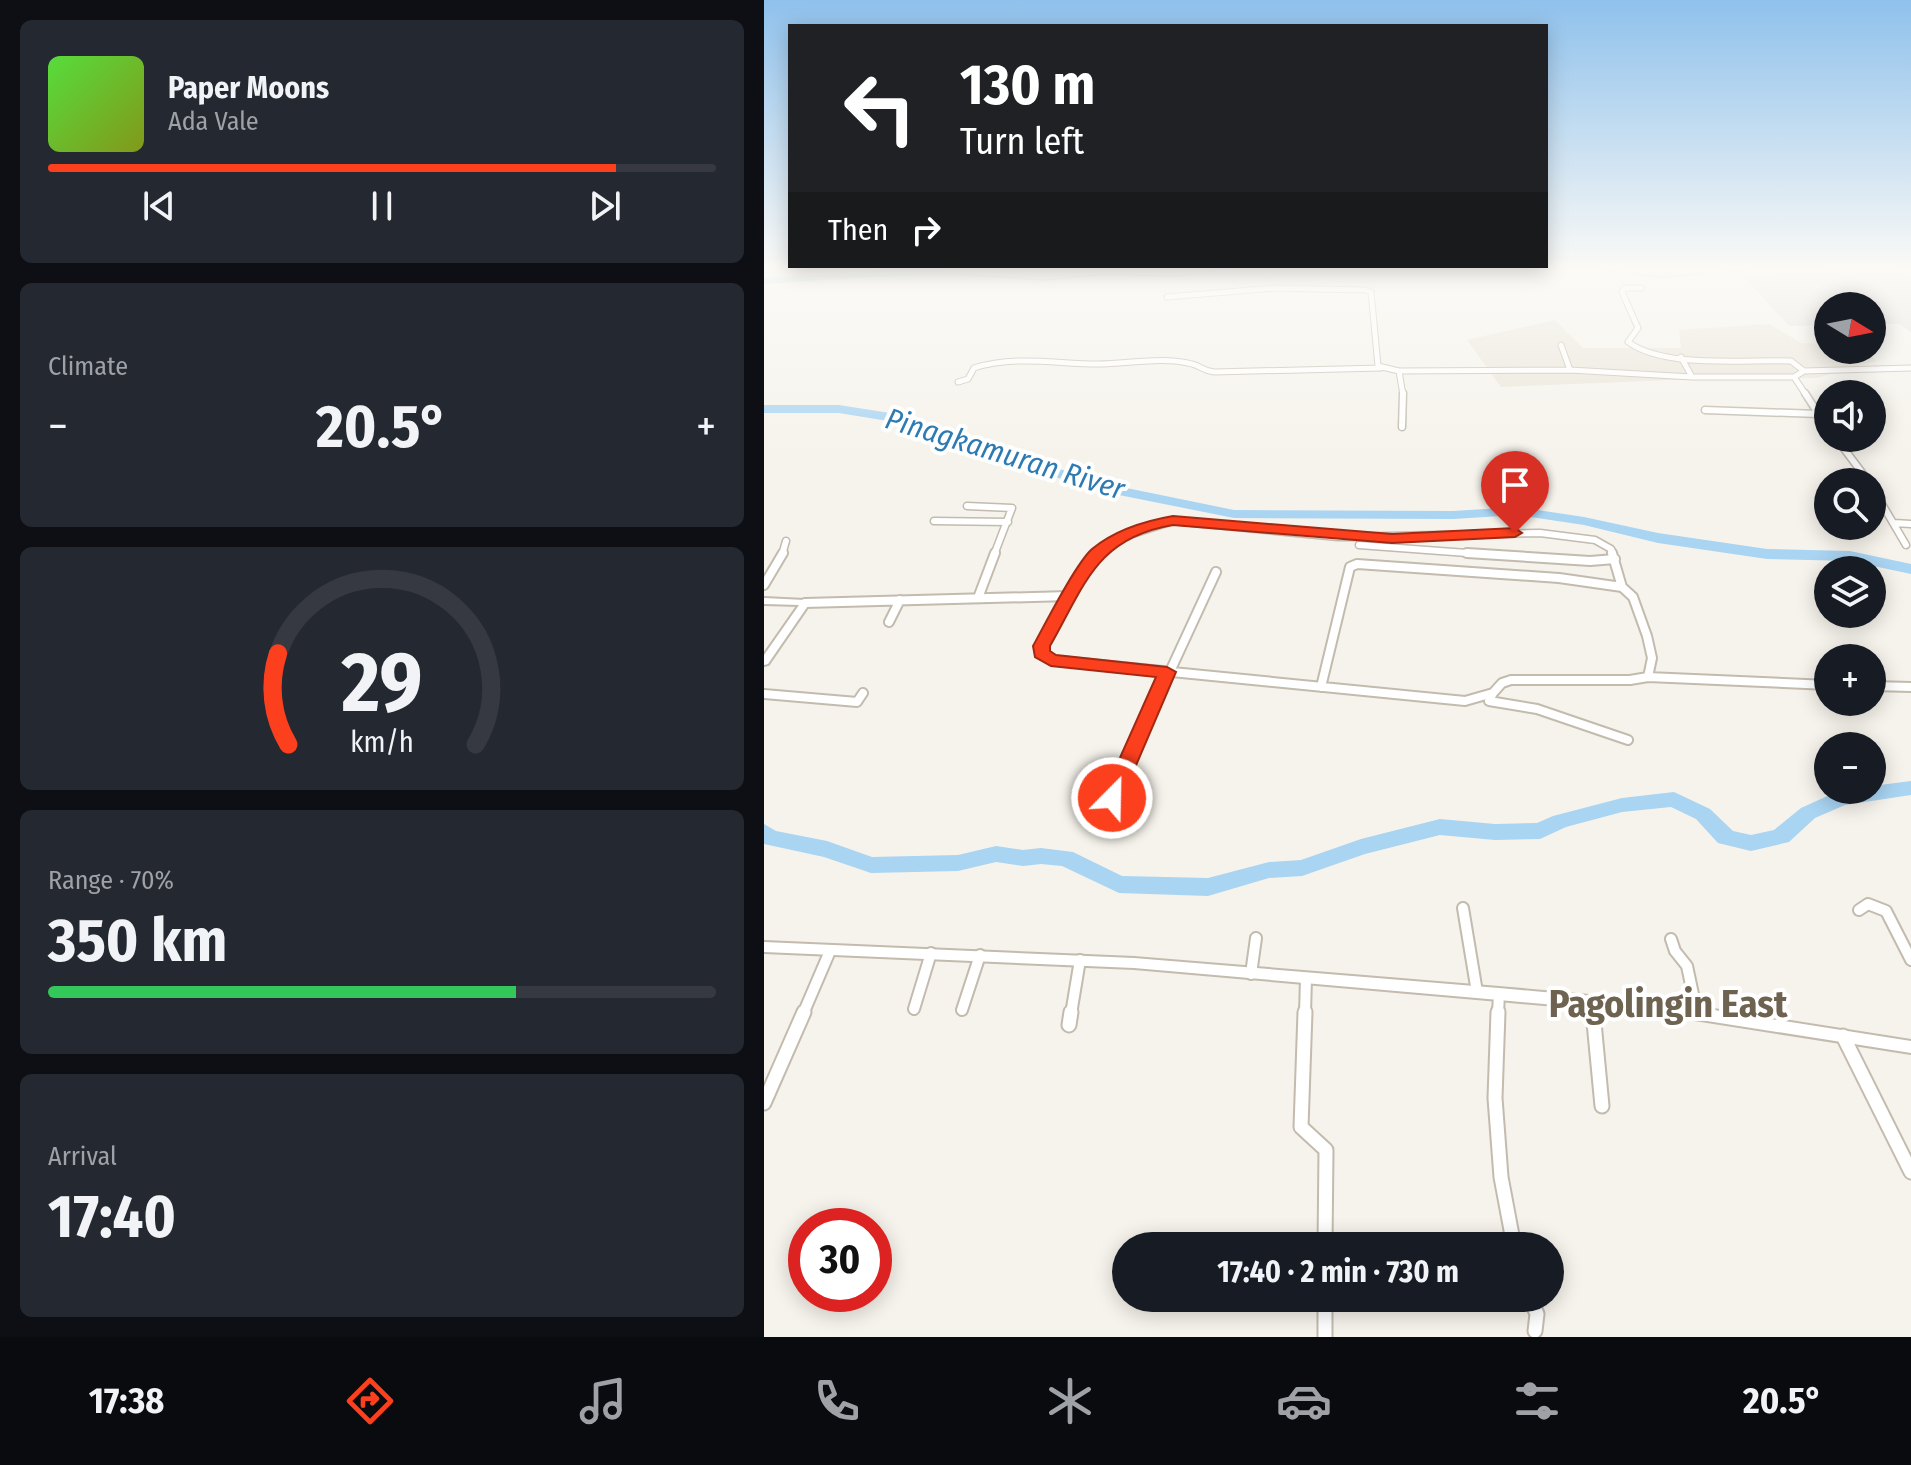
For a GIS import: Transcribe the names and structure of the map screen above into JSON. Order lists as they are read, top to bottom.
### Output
{
  "districts": ["Pagolingin East"],
  "water": ["Pinagkamuran River"],
  "north": "right",
  "page": {
    "turn": ["130 m", "Turn left"],
    "song": ["Paper Moons", "Ada Vale"],
    "then": "Then",
    "tile": [
      "Climate",
      ["Range · 70%", "350 km"],
      ["Arrival", "17:40"]
    ],
    "map_buttons": ["+", "−"],
    "heat": ["−", "20.5°", "+"],
    "limit": "30",
    "trip": "17:40 · 2 min · 730 m",
    "tabs": ["17:38", "20.5°"],
    "gauge": ["29", "km/h"]
  }
}
